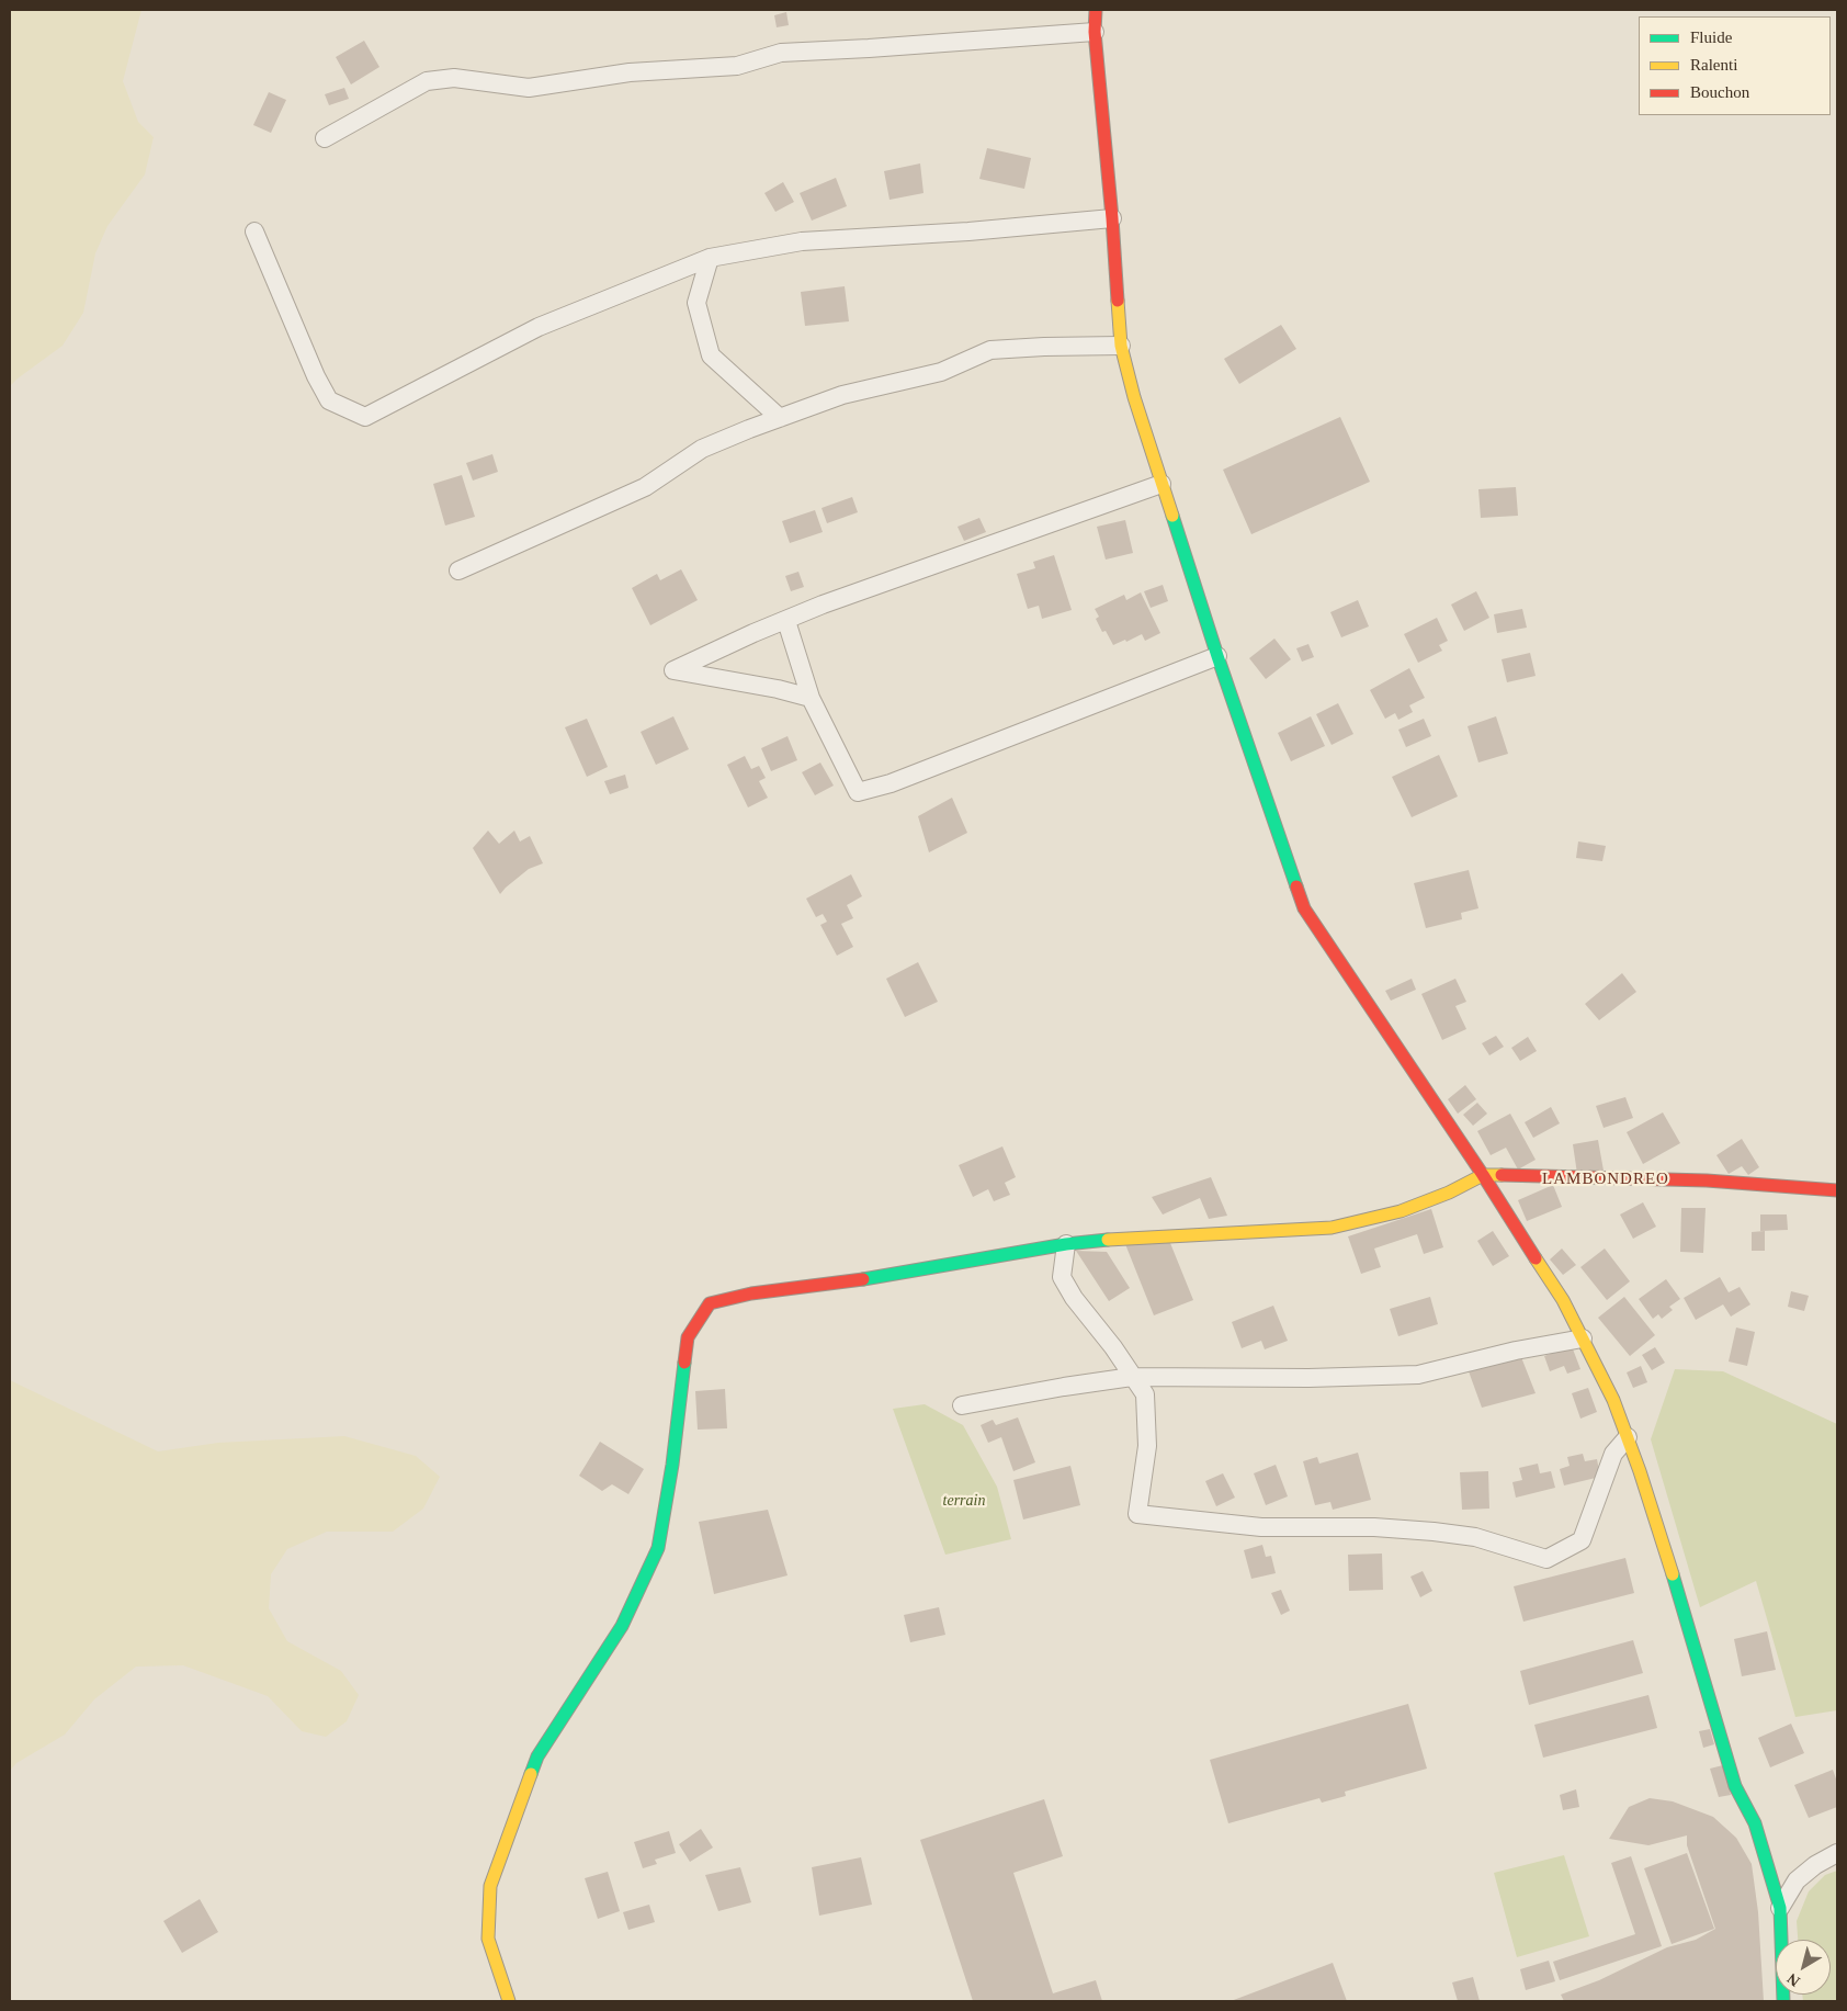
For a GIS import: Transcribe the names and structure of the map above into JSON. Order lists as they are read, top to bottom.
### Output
{
  "districts": ["LAMBONDREO"],
  "parks": ["terrain"],
  "legend": ["Fluide", "Ralenti", "Bouchon"],
  "north": "bottom left"
}
